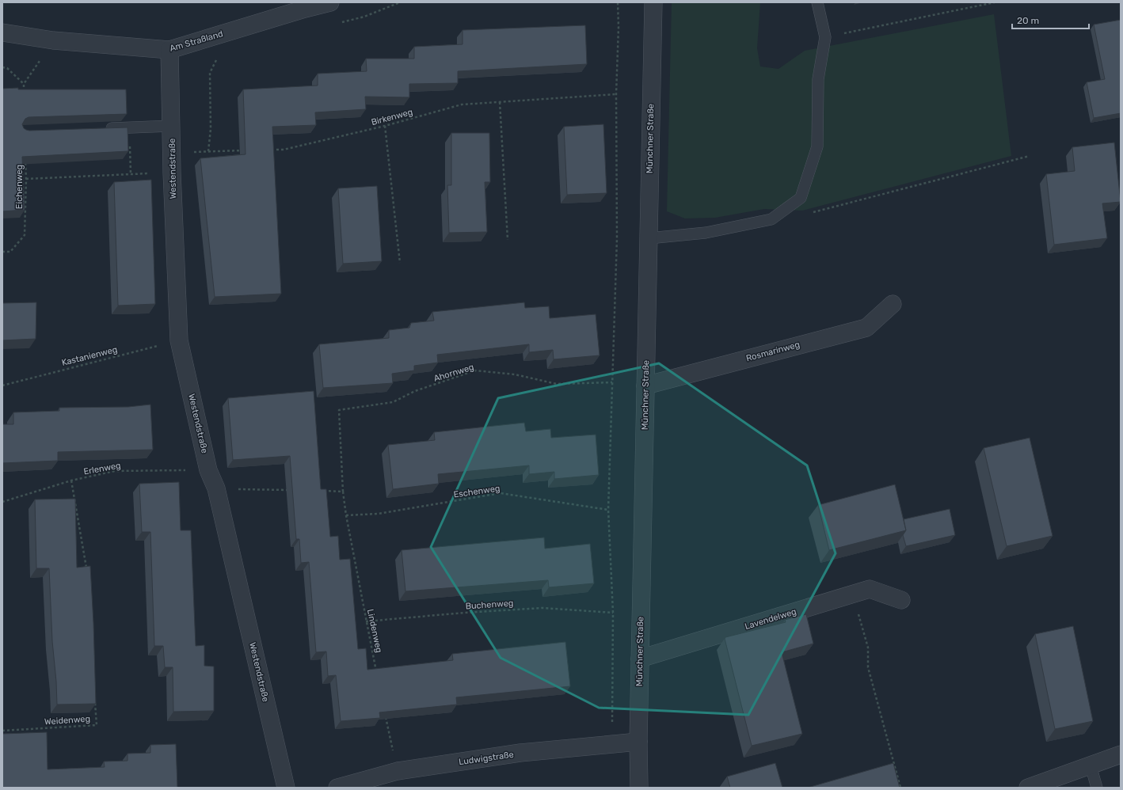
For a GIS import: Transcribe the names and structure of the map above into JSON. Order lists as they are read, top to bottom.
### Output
{
  "streets": {
    "street": [
      "Am Straßland",
      "Münchner Straße",
      "Westendstraße",
      "Rosmarinweg",
      "Lavendelweg",
      "Ludwigstraße"
    ],
    "path": [
      "Birkenweg",
      "Eichenweg",
      "Kastanienweg",
      "Ahornweg",
      "Erlenweg",
      "Eschenweg",
      "Buchenweg",
      "Lindenweg",
      "Weidenweg"
    ]
  },
  "crossings": [
    ["Am Straßland", "Westendstraße"],
    ["Münchner Straße", "Rosmarinweg"],
    ["Münchner Straße", "Lavendelweg"],
    ["Münchner Straße", "Ludwigstraße"],
    ["Westendstraße", "Kastanienweg"],
    ["Westendstraße", "Erlenweg"],
    ["Ahornweg", "Lindenweg"],
    ["Eschenweg", "Lindenweg"],
    ["Buchenweg", "Lindenweg"]
  ],
  "scale_bar": "20 m"
}
